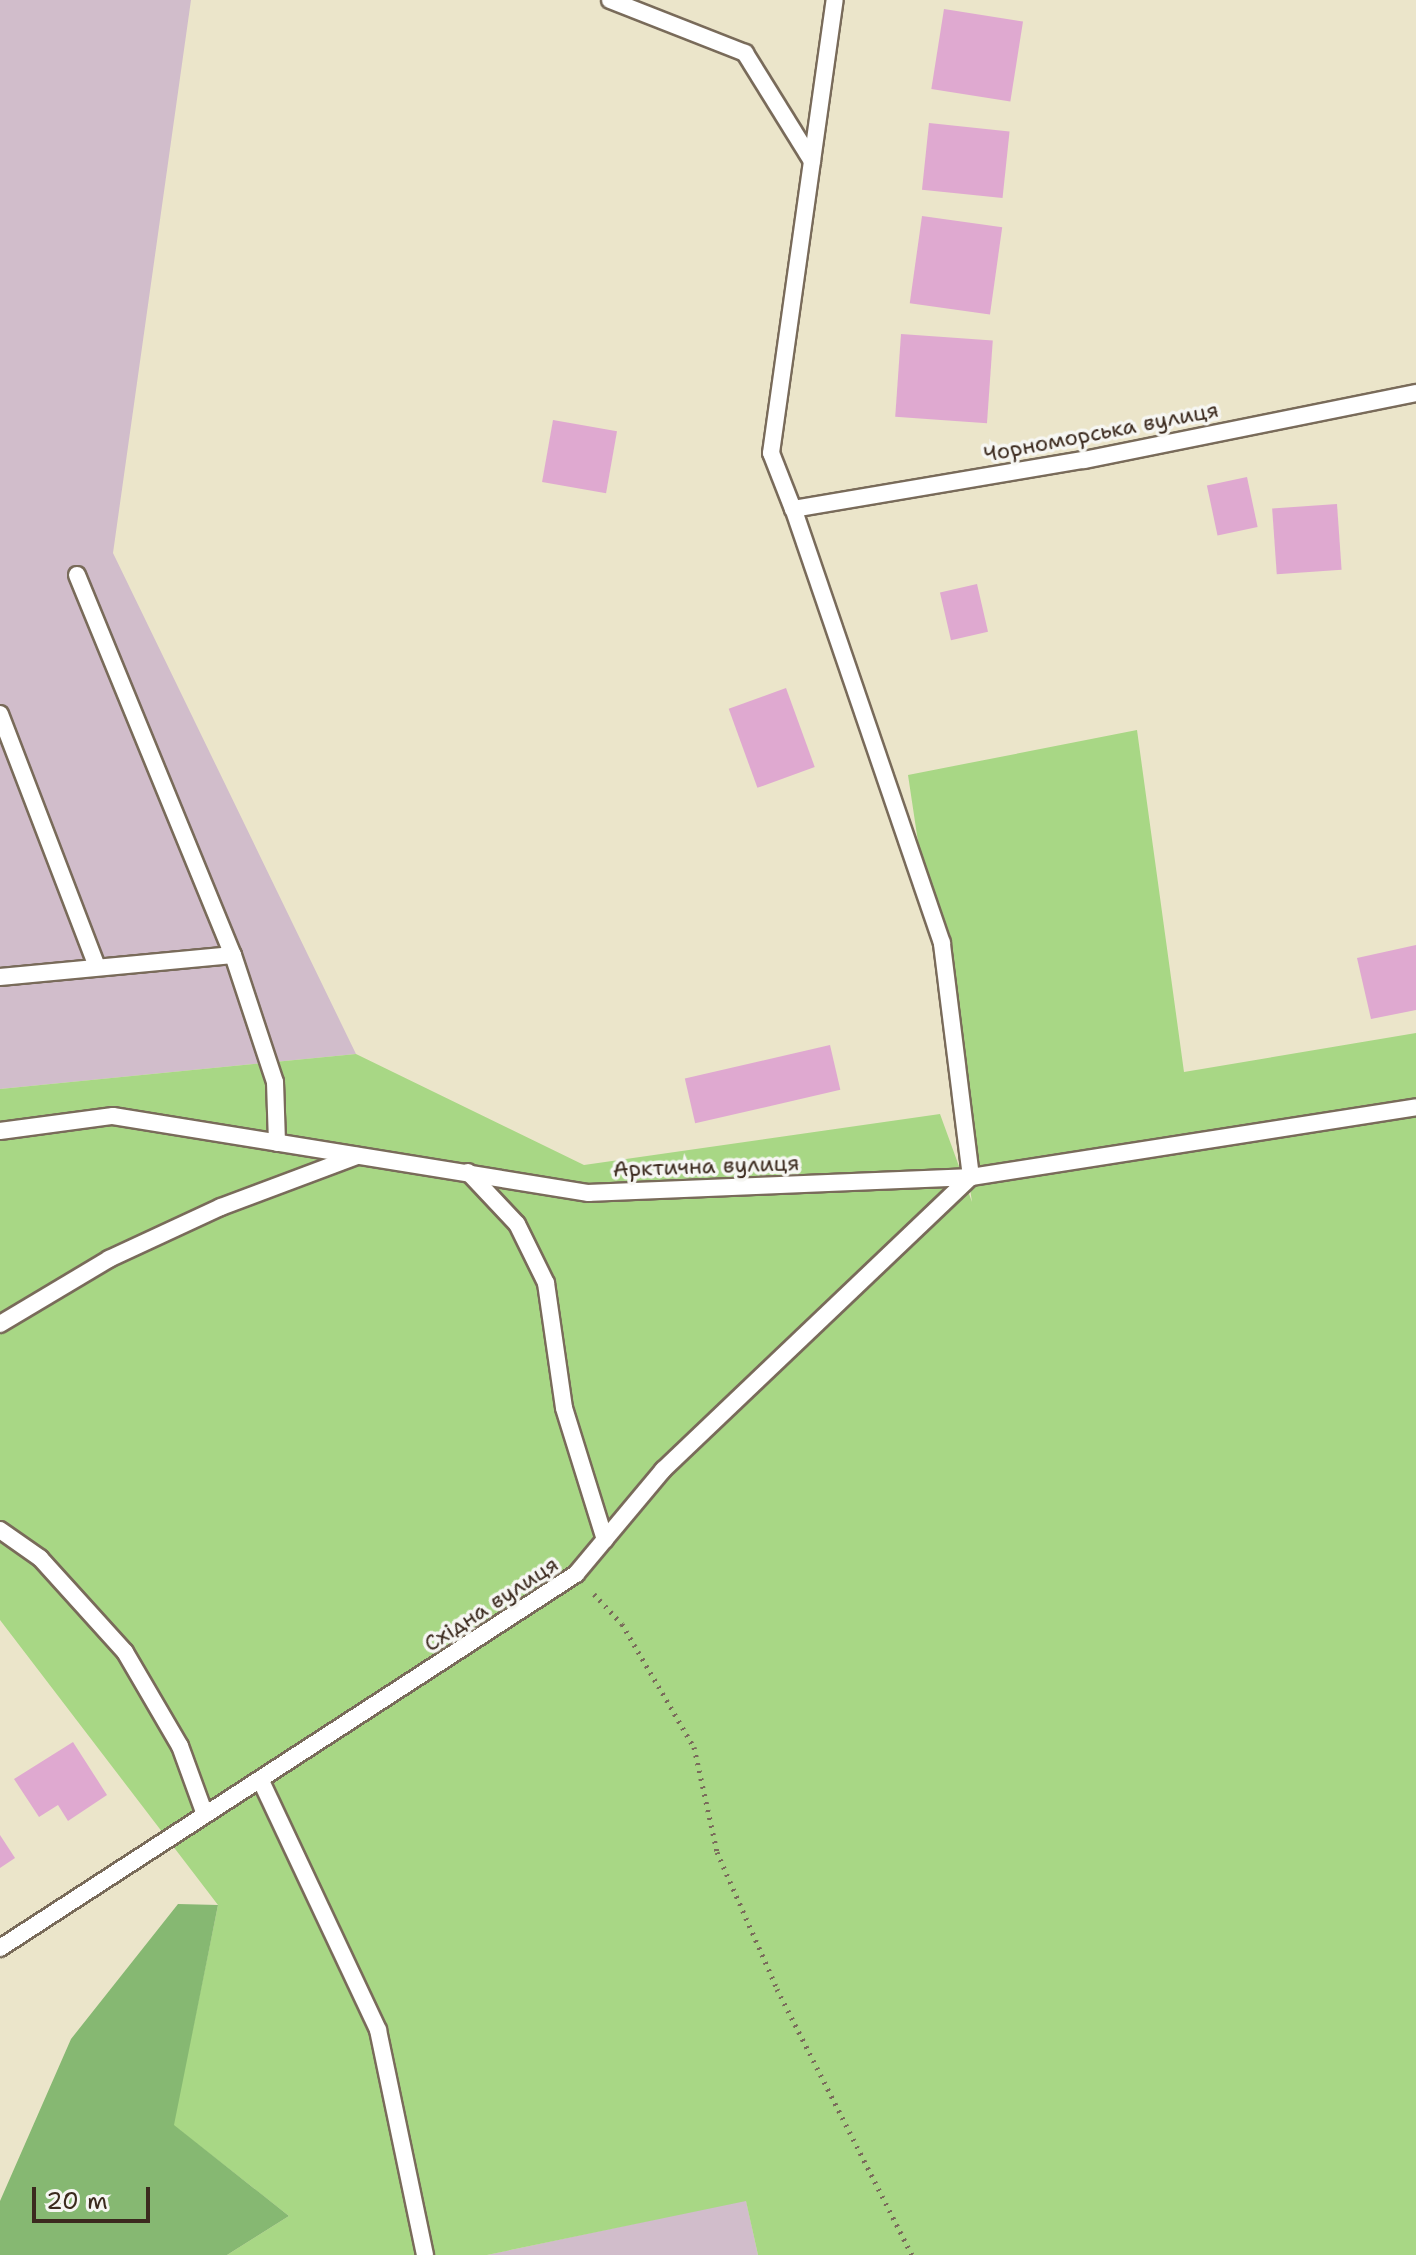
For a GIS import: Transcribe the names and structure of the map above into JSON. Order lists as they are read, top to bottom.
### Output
{
  "streets": {
    "lane": ["Чорноморська вулиця", "Арктична вулиця", "Східна вулиця"]
  },
  "crossings": [
    ["Арктична вулиця", "Східна вулиця"]
  ],
  "scale_bar": "20 m"
}
